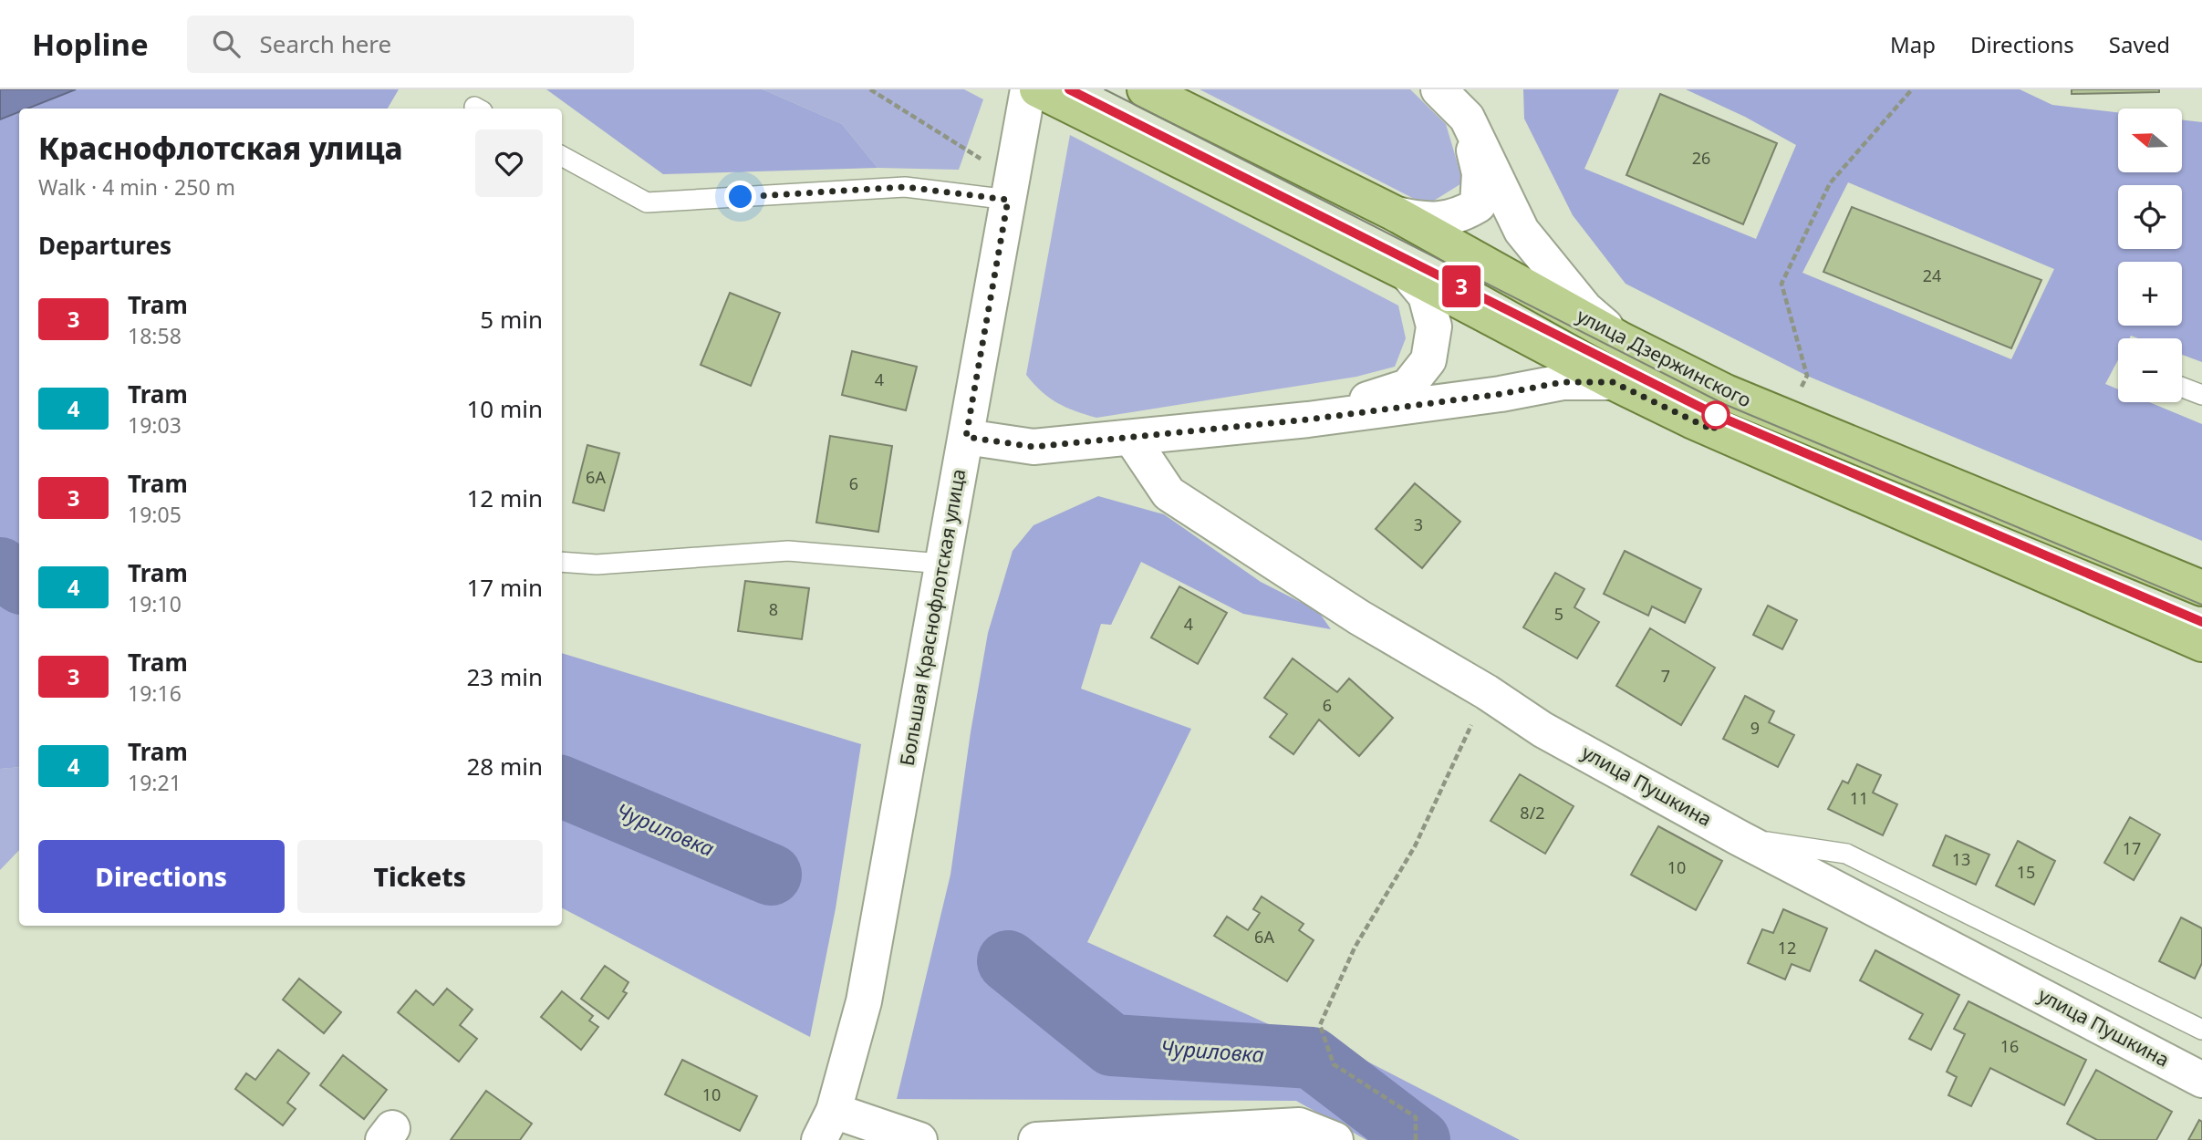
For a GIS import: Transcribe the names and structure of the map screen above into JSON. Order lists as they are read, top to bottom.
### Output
{
  "streets": {
    "main road": ["улица Дзержинского", "Большая Краснофлотская улица", "улица Пушкина"]
  },
  "water": ["Чуриловка"],
  "lines": ["tram line 3"],
  "house_numbers": [
    "26",
    "24",
    "4",
    "6А",
    "6",
    "3",
    "8",
    "5",
    "4",
    "7",
    "6",
    "9",
    "11",
    "8/2",
    "17",
    "13",
    "10",
    "15",
    "6А",
    "12",
    "16",
    "10"
  ],
  "north": "left",
  "page": {
    "header": "Hopline",
    "search": "Search here",
    "nav": ["Map", "Directions", "Saved"],
    "on_map": "3",
    "map_buttons": ["+", "−"],
    "heading": [
      ["Краснофлотская улица", "Walk · 4 min · 250 m"],
      "Departures"
    ],
    "list": [
      {
        "mark": "3",
        "name": "Tram",
        "note": "18:58",
        "value": "5 min"
      },
      {
        "mark": "4",
        "name": "Tram",
        "note": "19:03",
        "value": "10 min"
      },
      {
        "mark": "3",
        "name": "Tram",
        "note": "19:05",
        "value": "12 min"
      },
      {
        "mark": "4",
        "name": "Tram",
        "note": "19:10",
        "value": "17 min"
      },
      {
        "mark": "3",
        "name": "Tram",
        "note": "19:16",
        "value": "23 min"
      },
      {
        "mark": "4",
        "name": "Tram",
        "note": "19:21",
        "value": "28 min"
      }
    ],
    "buttons": ["Directions", "Tickets"]
  }
}
